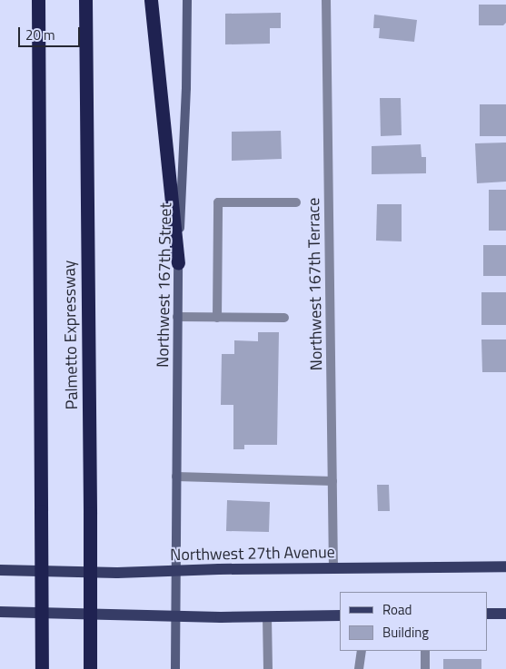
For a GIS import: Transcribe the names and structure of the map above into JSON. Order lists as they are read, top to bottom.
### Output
{
  "streets": {
    "highway": ["Palmetto Expressway"],
    "main road": ["Northwest 27th Avenue"],
    "street": ["Northwest 167th Terrace", "Northwest 167th Street"]
  },
  "crossings": [
    ["Northwest 167th Terrace", "Northwest 27th Avenue"],
    ["Northwest 167th Street", "Northwest 27th Avenue"]
  ],
  "legend": ["Road", "Building"],
  "scale_bar": "20 m"
}
